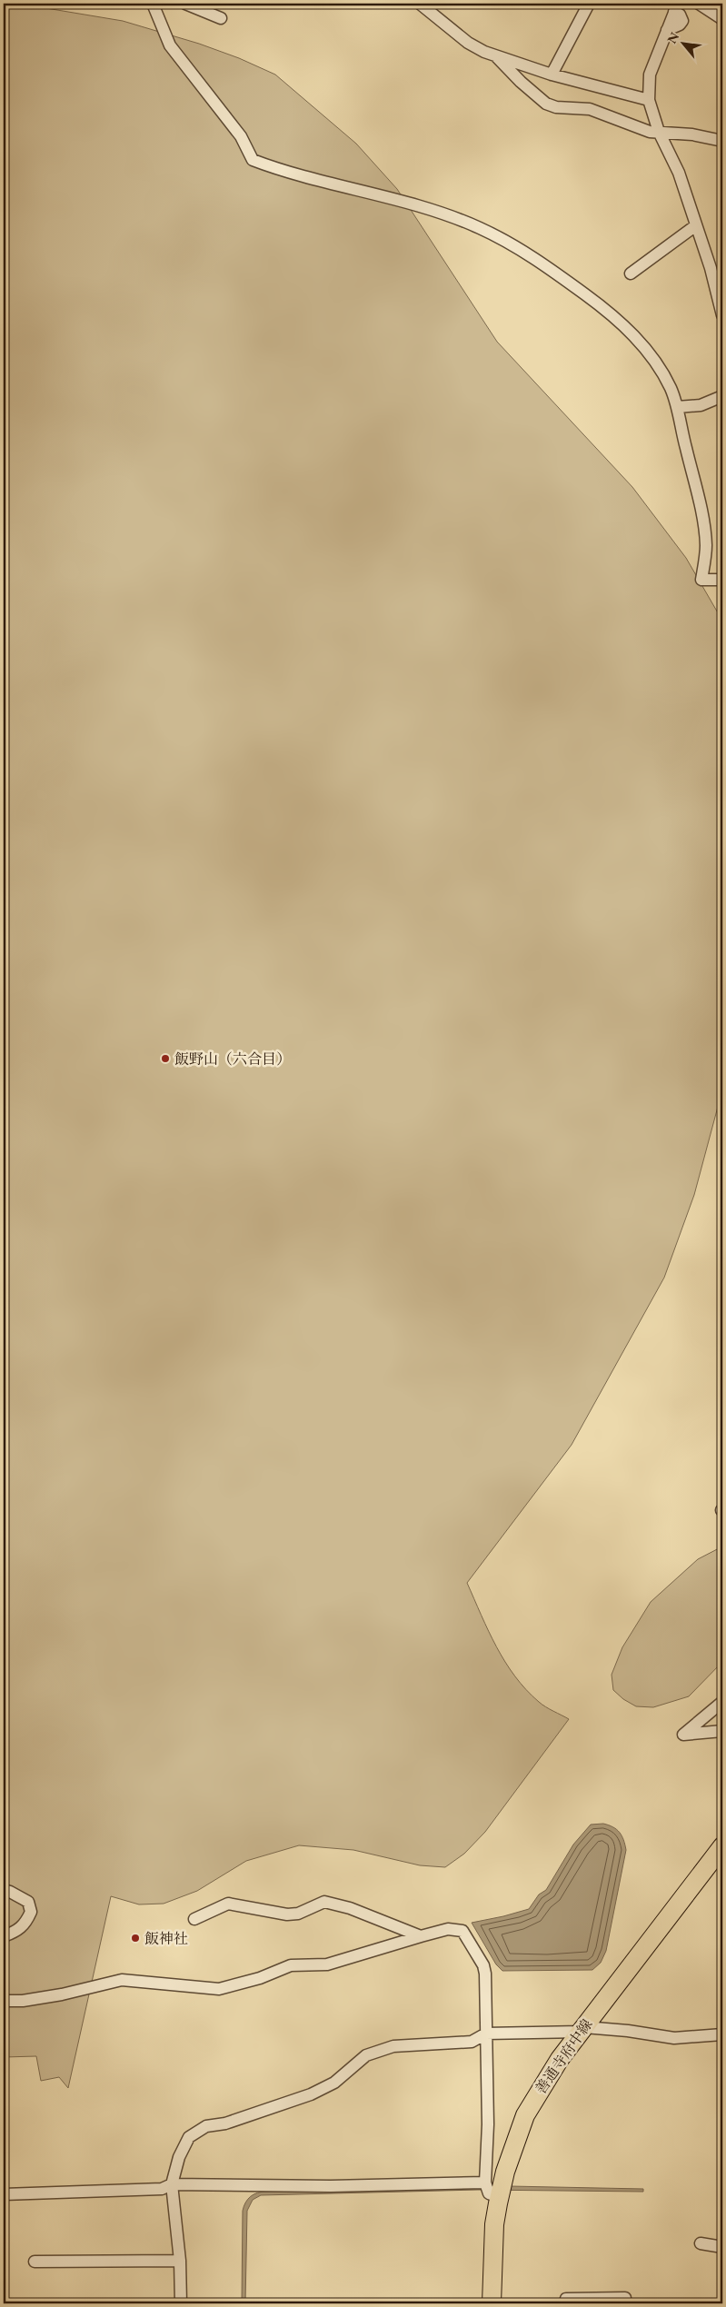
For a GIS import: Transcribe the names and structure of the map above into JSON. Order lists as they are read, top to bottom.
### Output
{
  "streets": {
    "main road": ["善通寺府中線"]
  },
  "places": ["飯野山（六合目）", "飯神社"],
  "north": "top left"
}
